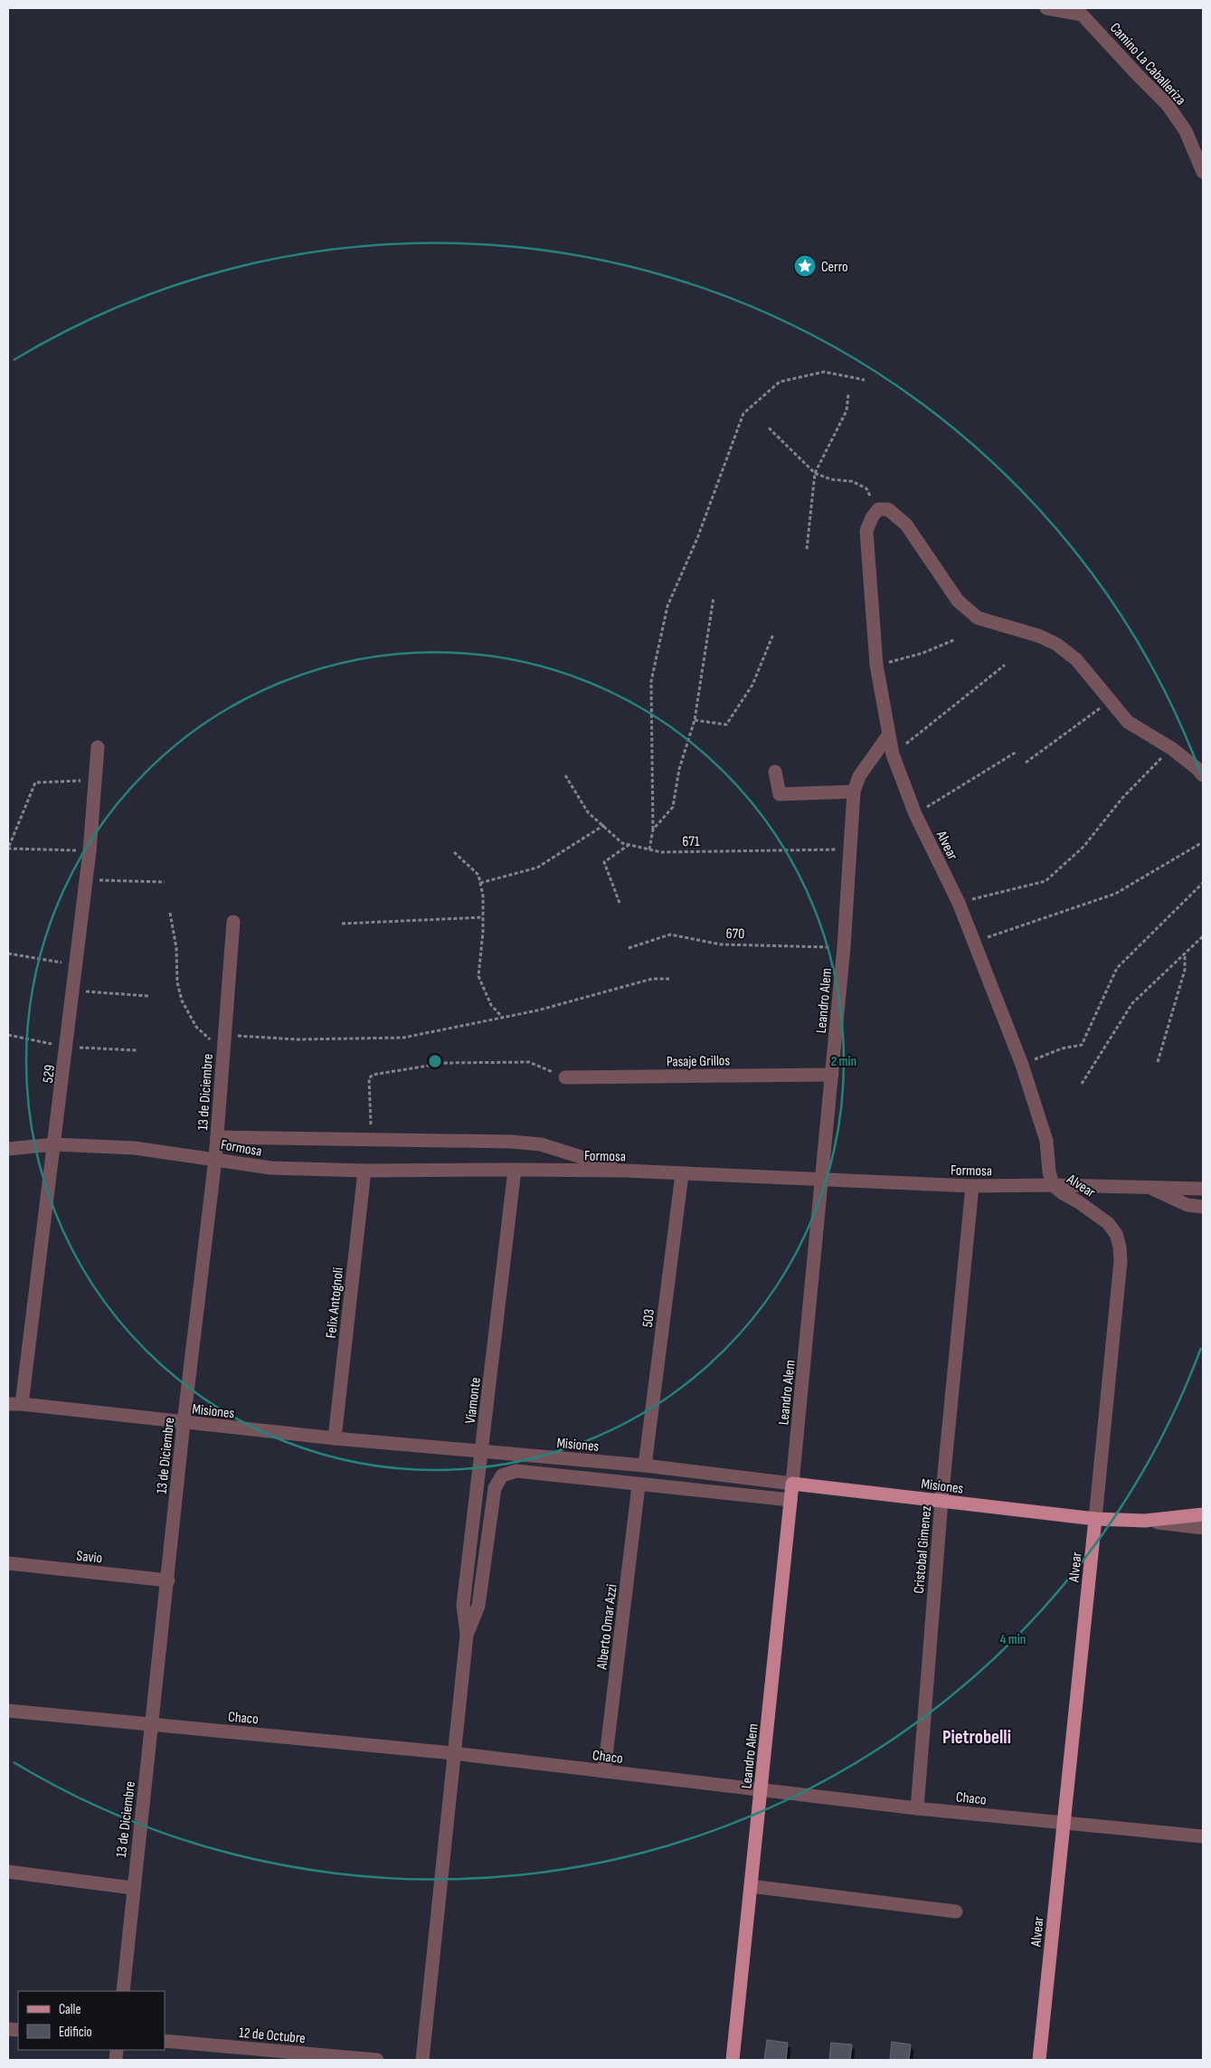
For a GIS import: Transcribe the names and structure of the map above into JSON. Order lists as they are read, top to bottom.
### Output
{
  "streets": {
    "main road": ["Alvear", "Leandro Alem", "Misiones"],
    "street": [
      "Camino La Caballeriza",
      "Pasaje Grillos",
      "529",
      "13 de Diciembre",
      "Formosa",
      "Felix Antognoli",
      "503",
      "Viamonte",
      "Cristobal Gimenez",
      "Savio",
      "Alberto Omar Azzi",
      "Chaco",
      "12 de Octubre"
    ],
    "path": ["671", "670"]
  },
  "crossings": [
    ["671", "Leandro Alem"],
    ["Alvear", "Leandro Alem"],
    ["Alvear", "Formosa"],
    ["Alvear", "Misiones"],
    ["Alvear", "Chaco"],
    ["670", "Leandro Alem"],
    ["Leandro Alem", "Pasaje Grillos"],
    ["Leandro Alem", "Formosa"],
    ["Leandro Alem", "Misiones"],
    ["Leandro Alem", "Chaco"],
    ["529", "Formosa"],
    ["529", "Misiones"],
    ["13 de Diciembre", "Formosa"],
    ["13 de Diciembre", "Misiones"],
    ["13 de Diciembre", "Savio"],
    ["13 de Diciembre", "Chaco"],
    ["Formosa", "Felix Antognoli"],
    ["Formosa", "503"],
    ["Formosa", "Viamonte"],
    ["Formosa", "Cristobal Gimenez"],
    ["Felix Antognoli", "Misiones"],
    ["503", "Misiones"],
    ["Viamonte", "Misiones"],
    ["Viamonte", "Alberto Omar Azzi"],
    ["Viamonte", "Chaco"],
    ["Misiones", "Cristobal Gimenez"],
    ["Cristobal Gimenez", "Chaco"],
    ["Alberto Omar Azzi", "Chaco"]
  ],
  "districts": ["Pietrobelli"],
  "places": {
    "place": ["Cerro"]
  },
  "legend": ["Calle", "Edificio"],
  "rings": ["2 min", "4 min"]
}
